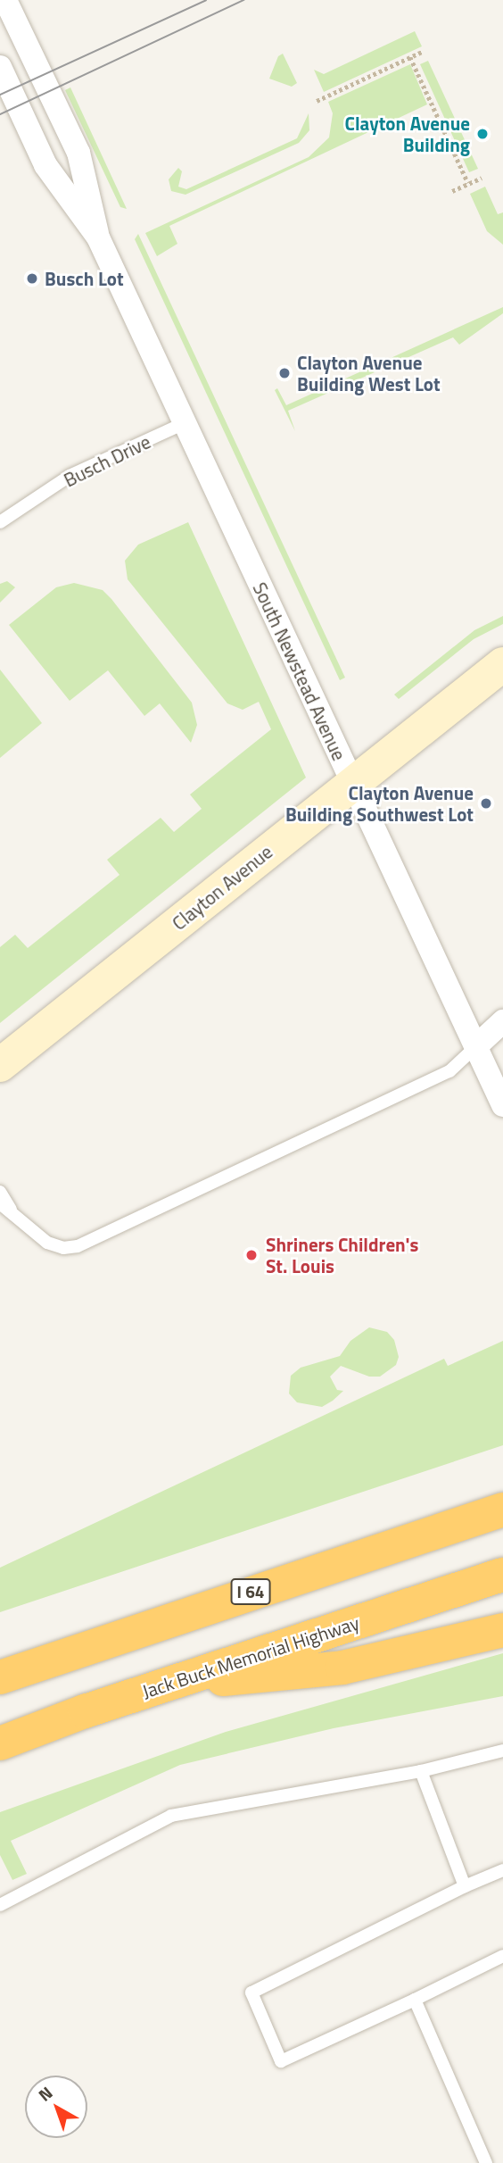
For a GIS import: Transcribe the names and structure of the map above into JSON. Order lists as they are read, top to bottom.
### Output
{
  "streets": {
    "highway": ["I 64", "Jack Buck Memorial Highway"],
    "street": ["South Newstead Avenue", "Clayton Avenue"],
    "lane": ["Busch Drive"]
  },
  "crossings": [
    ["Busch Drive", "South Newstead Avenue"],
    ["South Newstead Avenue", "Clayton Avenue"]
  ],
  "places": [
    "Clayton Avenue Building",
    "Busch Lot",
    "Clayton Avenue Building West Lot",
    "Clayton Avenue Building Southwest Lot",
    "Shriners Children's St. Louis"
  ],
  "north": "top left"
}
